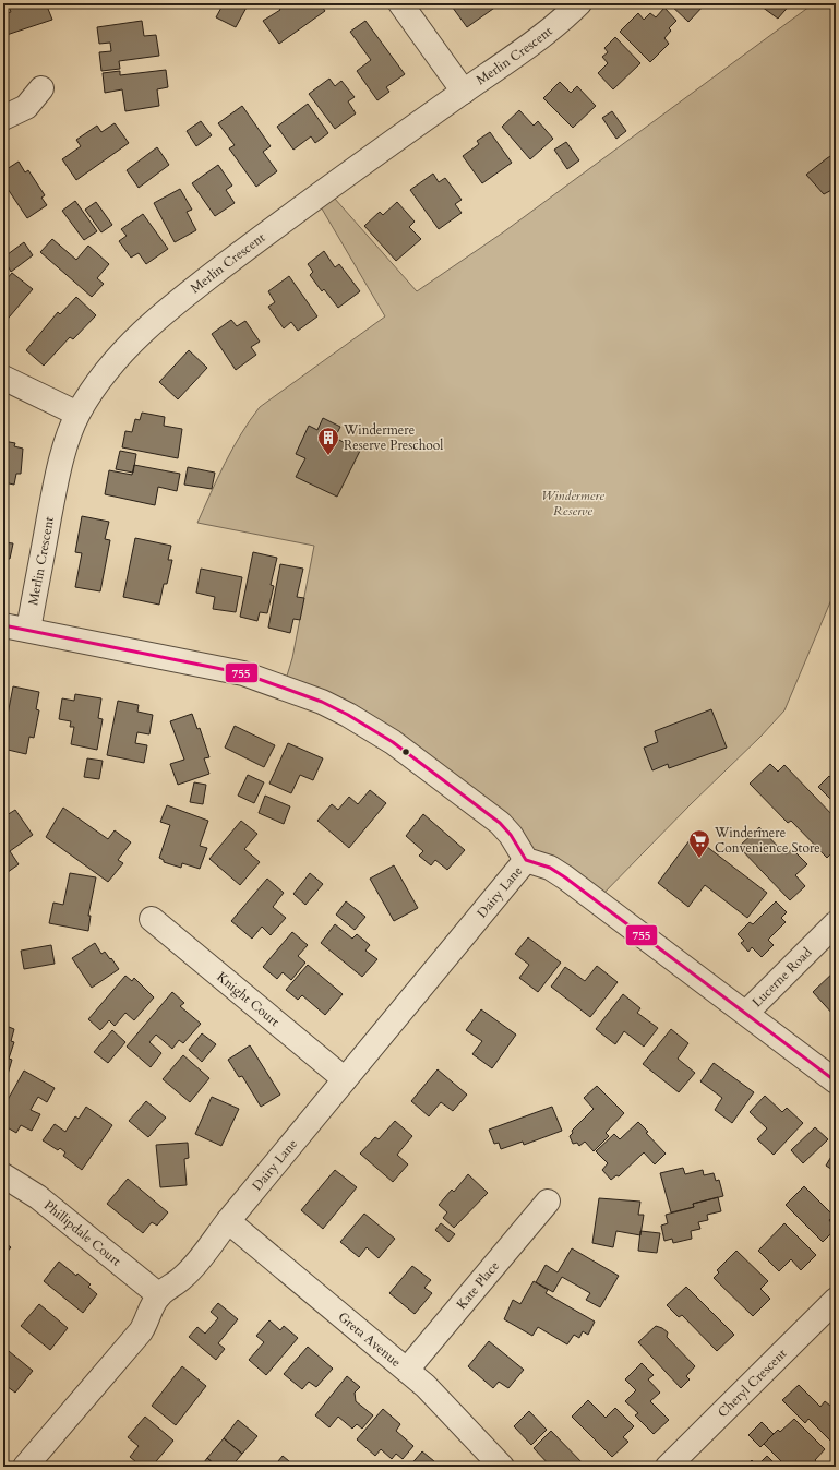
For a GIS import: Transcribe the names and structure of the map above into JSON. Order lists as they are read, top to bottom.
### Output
{
  "streets": {
    "street": [
      "Merlin Crescent",
      "Dairy Lane",
      "Lucerne Road",
      "Knight Court",
      "Phillipdale Court",
      "Kate Place",
      "Greta Avenue",
      "Cheryl Crescent"
    ]
  },
  "crossings": [
    ["Dairy Lane", "Knight Court"],
    ["Dairy Lane", "Phillipdale Court"],
    ["Dairy Lane", "Greta Avenue"],
    ["Kate Place", "Greta Avenue"]
  ],
  "parks": ["Windermere Reserve"],
  "places": {
    "building": ["Windermere Reserve Preschool"],
    "supermarket": ["Windermere Convenience Store"]
  },
  "lines": ["transit line 755"]
}
